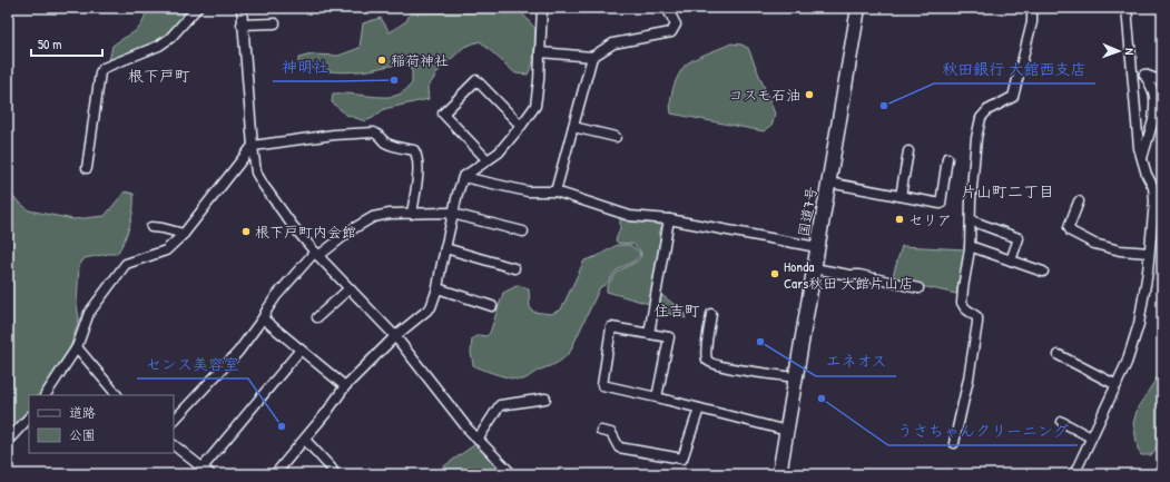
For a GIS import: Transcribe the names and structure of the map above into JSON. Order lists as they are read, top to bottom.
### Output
{
  "streets": {
    "highway": ["国道7号"]
  },
  "districts": ["根下戸町", "片山町二丁目", "住吉町"],
  "places": [
    "稲荷神社",
    "神明社",
    "コスモ石油",
    "秋田銀行 大館西支店",
    "セリア",
    "根下戸町内会館",
    "Honda Cars秋田 大館片山店",
    "エネオス",
    "うさちゃんクリーニング",
    "センス美容室"
  ],
  "legend": ["道路", "公園"],
  "scale_bar": "50 m",
  "north": "right"
}
